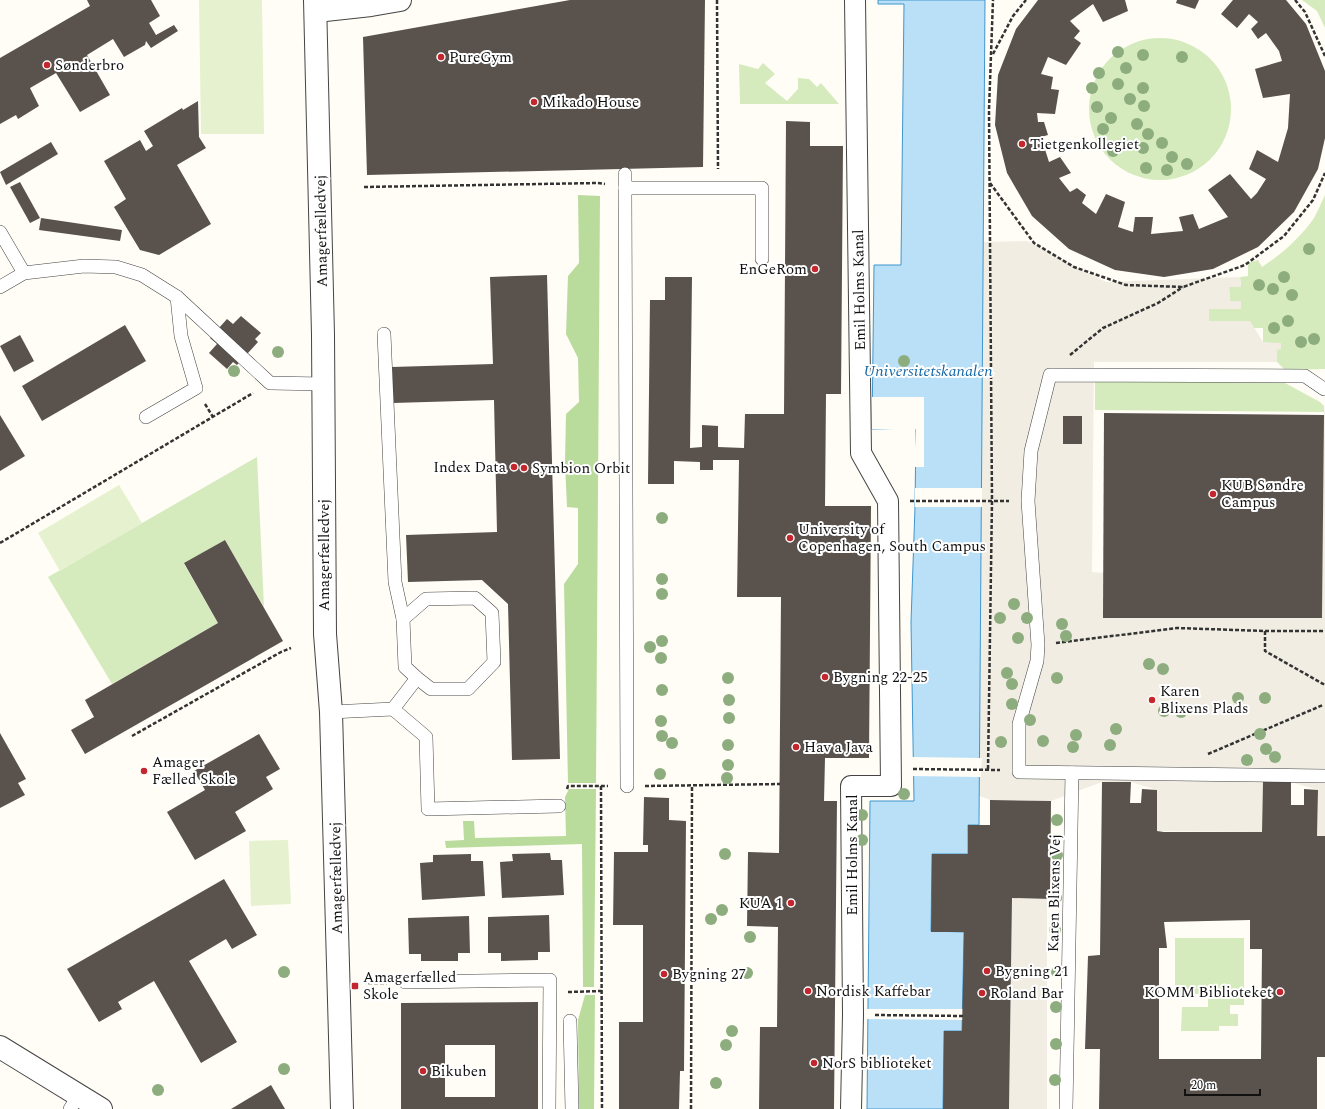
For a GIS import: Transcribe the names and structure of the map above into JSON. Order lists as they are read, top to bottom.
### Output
{
  "streets": {
    "street": ["Amagerfælledvej", "Emil Holms Kanal"],
    "lane": ["Karen Blixens Vej"]
  },
  "water": ["Universitetskanalen"],
  "places": {
    "other": [
      "PureGym",
      "Sønderbro",
      "Mikado House",
      "Tietgenkollegiet",
      "EnGeRom",
      "Index Data",
      "Symbion Orbit",
      "KUB Søndre Campus",
      "University of Copenhagen, South Campus",
      "Bygning 22-25",
      "Karen Blixens Plads",
      "Hav a Java",
      "Amager Fælled Skole",
      "KUA 1",
      "Bygning 21",
      "Bygning 27",
      "Nordisk Kaffebar",
      "KOMM Biblioteket",
      "Roland Bar",
      "NorS biblioteket",
      "Bikuben"
    ],
    "transit": ["Amagerfælled Skole"]
  },
  "scale_bar": "20 m"
}
